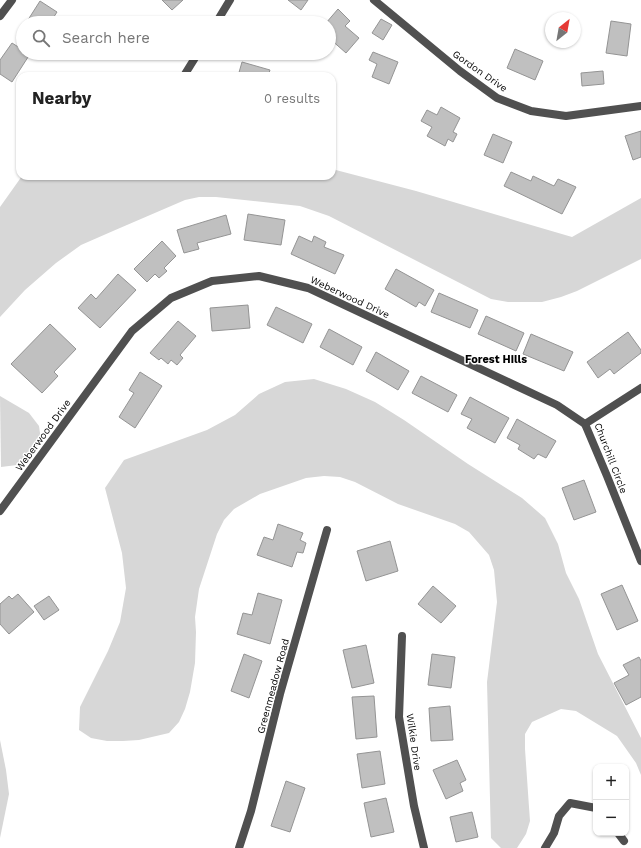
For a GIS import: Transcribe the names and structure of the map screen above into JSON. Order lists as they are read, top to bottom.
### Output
{
  "streets": {
    "street": [
      "Gordon Drive",
      "Weberwood Drive",
      "Churchill Circle",
      "Greenmeadow Road",
      "Wilkie Drive"
    ]
  },
  "crossings": [
    ["Weberwood Drive", "Churchill Circle"]
  ],
  "districts": ["Forest Hills"],
  "north": "top right",
  "page": {
    "search": "Search here",
    "heading": ["Nearby", "0 results"],
    "map_buttons": ["+", "−"]
  }
}
